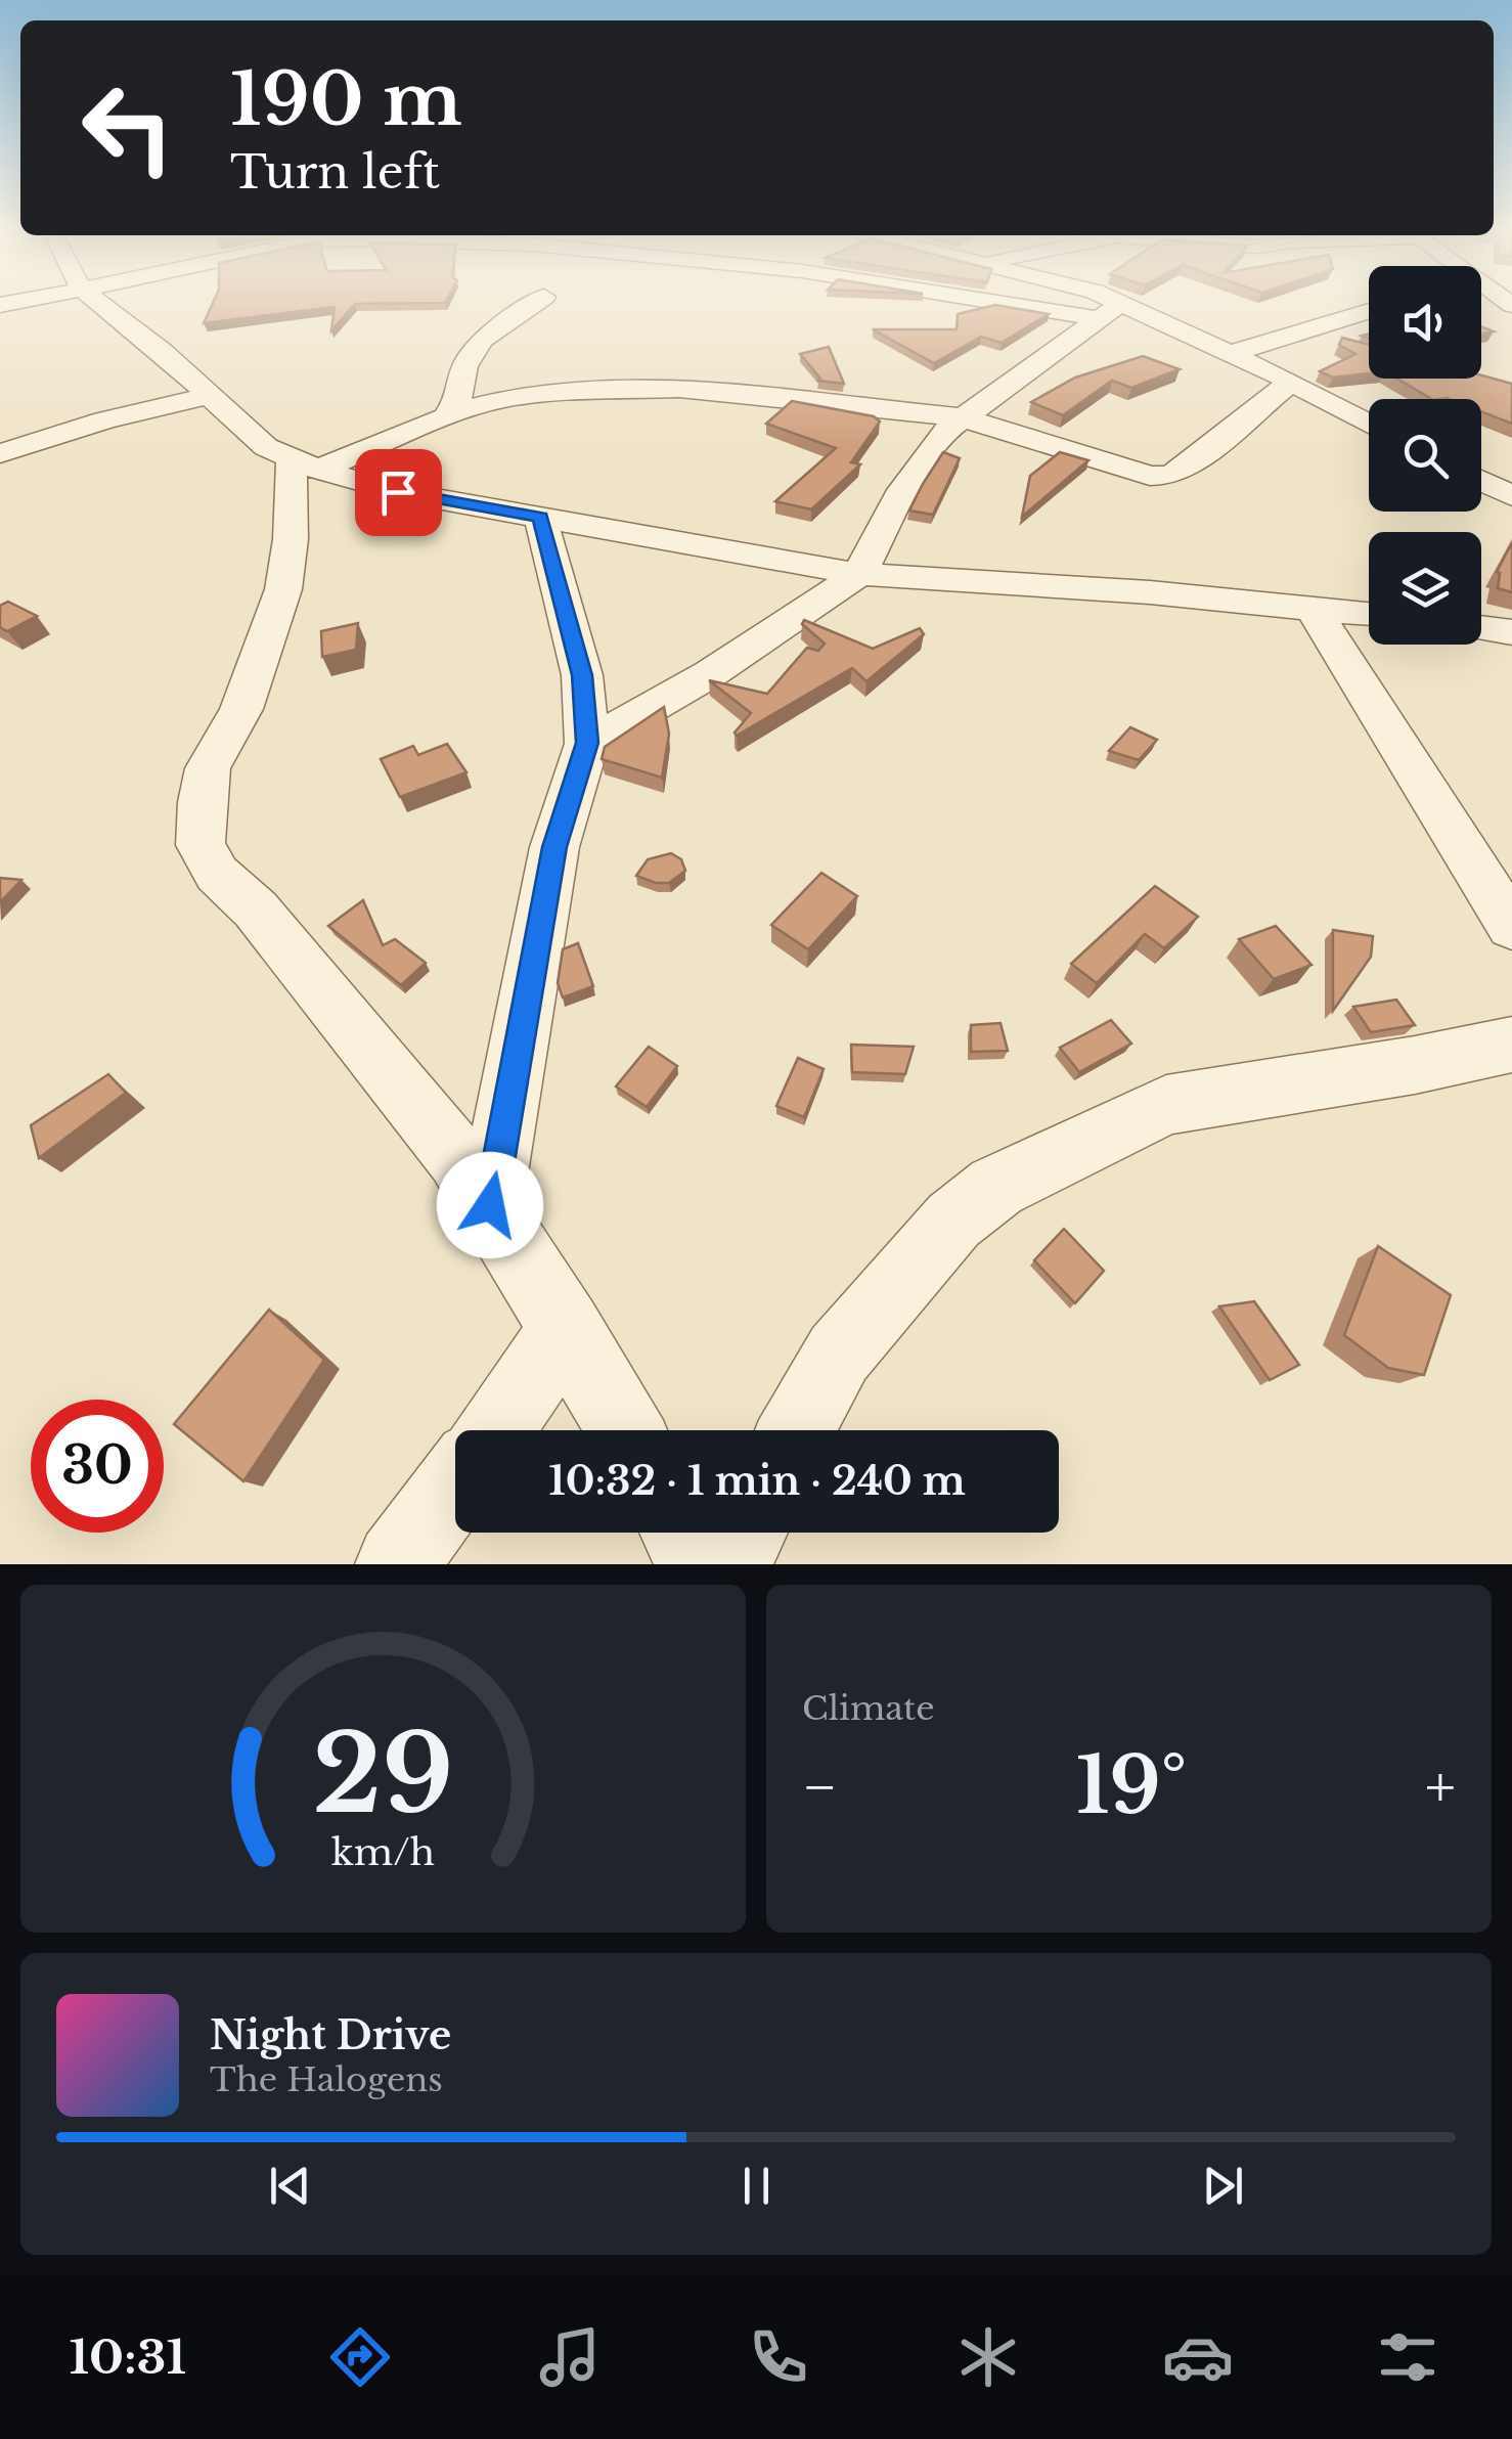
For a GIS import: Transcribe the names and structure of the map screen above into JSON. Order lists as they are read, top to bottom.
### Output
{
  "page": {
    "turn": ["190 m", "Turn left"],
    "limit": "30",
    "trip": "10:32 · 1 min · 240 m",
    "tile": "Climate",
    "heat": ["−", "19°", "+"],
    "song": ["Night Drive", "The Halogens"],
    "tabs": "10:31",
    "gauge": ["29", "km/h"]
  }
}
